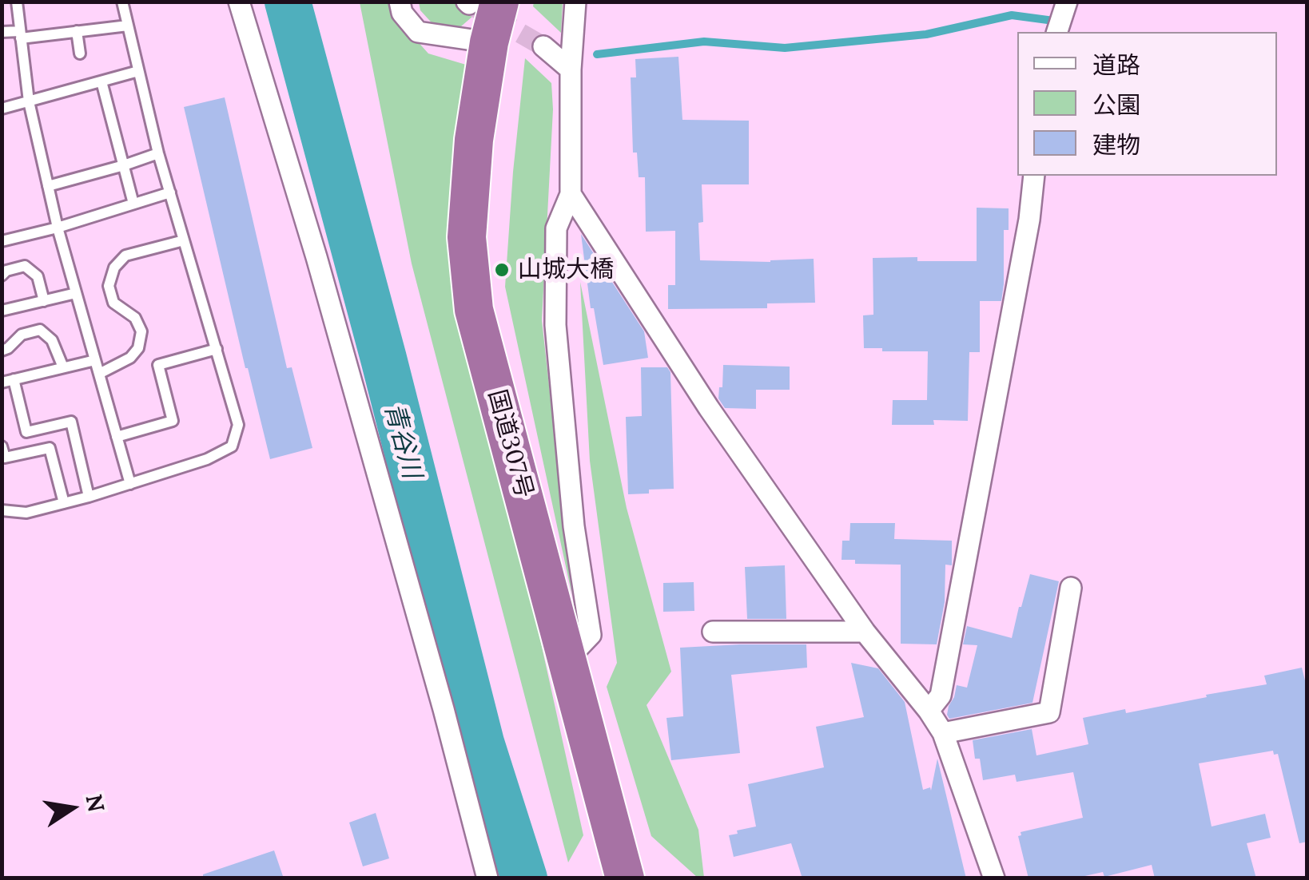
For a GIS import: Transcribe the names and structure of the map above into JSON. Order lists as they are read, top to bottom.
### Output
{
  "streets": {
    "highway": ["国道307号"]
  },
  "water": ["青谷川"],
  "places": ["山城大橋"],
  "legend": ["道路", "公園", "建物"],
  "north": "right"
}
